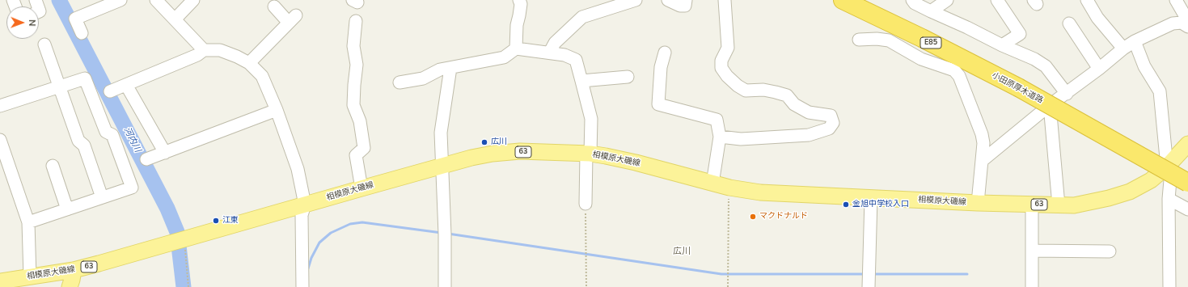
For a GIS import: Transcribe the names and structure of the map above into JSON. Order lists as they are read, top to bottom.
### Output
{
  "streets": {
    "highway": ["E85", "小田原厚木道路"],
    "main road": ["63", "相模原大磯線"]
  },
  "districts": ["広川"],
  "water": ["河内川"],
  "places": [
    "広川",
    "金旭中学校入口",
    "マクドナルド",
    "江東"
  ],
  "north": "right"
}
